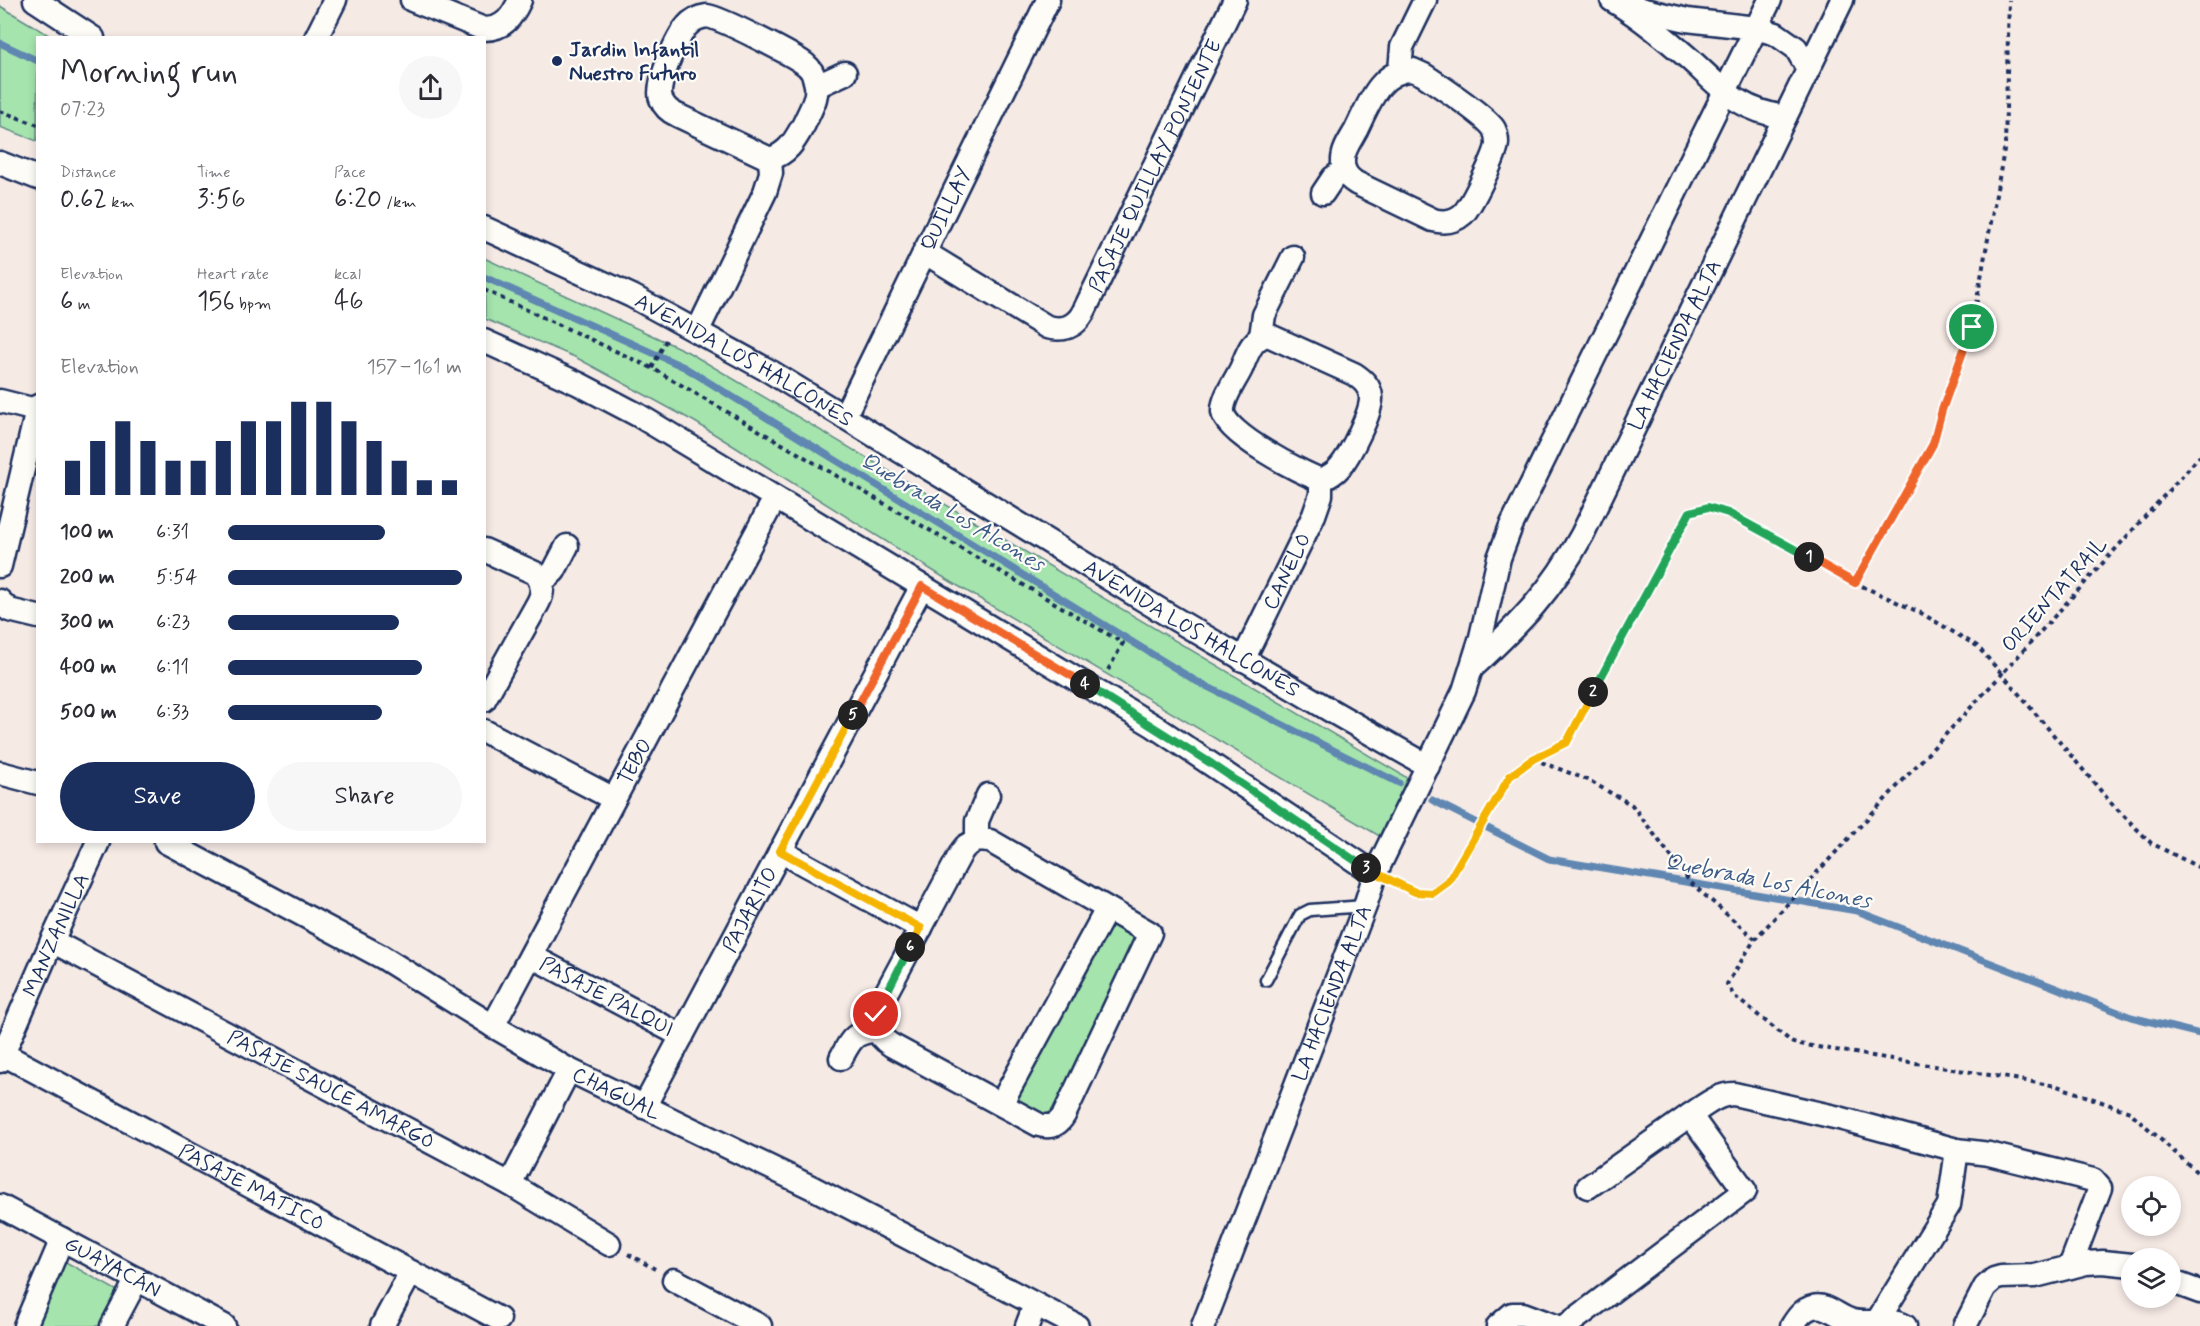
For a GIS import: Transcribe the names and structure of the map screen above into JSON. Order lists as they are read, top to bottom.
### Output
{
  "streets": {
    "street": [
      "PASAJE QUILLAY PONIENTE",
      "QUILLAY",
      "LA HACIENDA ALTA",
      "AVENIDA LOS HALCONES",
      "CANELO",
      "TEBO",
      "PAJARITO",
      "MANZANILLA",
      "PASAJE PALQUI",
      "PASAJE SAUCE AMARGO",
      "CHAGUAL",
      "PASAJE MATICO",
      "GUAYACÁN"
    ],
    "path": ["ORIENTATRAIL"]
  },
  "crossings": [
    ["PASAJE QUILLAY PONIENTE", "QUILLAY"],
    ["QUILLAY", "AVENIDA LOS HALCONES"],
    ["LA HACIENDA ALTA", "AVENIDA LOS HALCONES"],
    ["AVENIDA LOS HALCONES", "CANELO"],
    ["TEBO", "PASAJE PALQUI"],
    ["TEBO", "CHAGUAL"],
    ["PAJARITO", "PASAJE PALQUI"],
    ["PAJARITO", "CHAGUAL"],
    ["MANZANILLA", "PASAJE SAUCE AMARGO"],
    ["MANZANILLA", "PASAJE MATICO"]
  ],
  "water": ["Quebrada Los Alcones"],
  "places": ["Jardin Infantil Nuestro Futuro"],
  "page": {
    "heading": ["Morning run", "07:23"],
    "stats": [
      ["Distance", "0.62 km"],
      ["Time", "3:56"],
      ["Pace", "6:20 /km"],
      ["Elevation", "6 m"],
      ["Heart rate", "156 bpm"],
      ["kcal", "46"]
    ],
    "chart": ["Elevation", "157–161 m"],
    "list": [
      {
        "name": "100 m",
        "note": "6:31"
      },
      {
        "name": "200 m",
        "note": "5:54"
      },
      {
        "name": "300 m",
        "note": "6:23"
      },
      {
        "name": "400 m",
        "note": "6:11"
      },
      {
        "name": "500 m",
        "note": "6:33"
      }
    ],
    "pins": [
      "1",
      "4",
      "2",
      "5",
      "3",
      "6"
    ],
    "buttons": ["Save", "Share"]
  }
}
